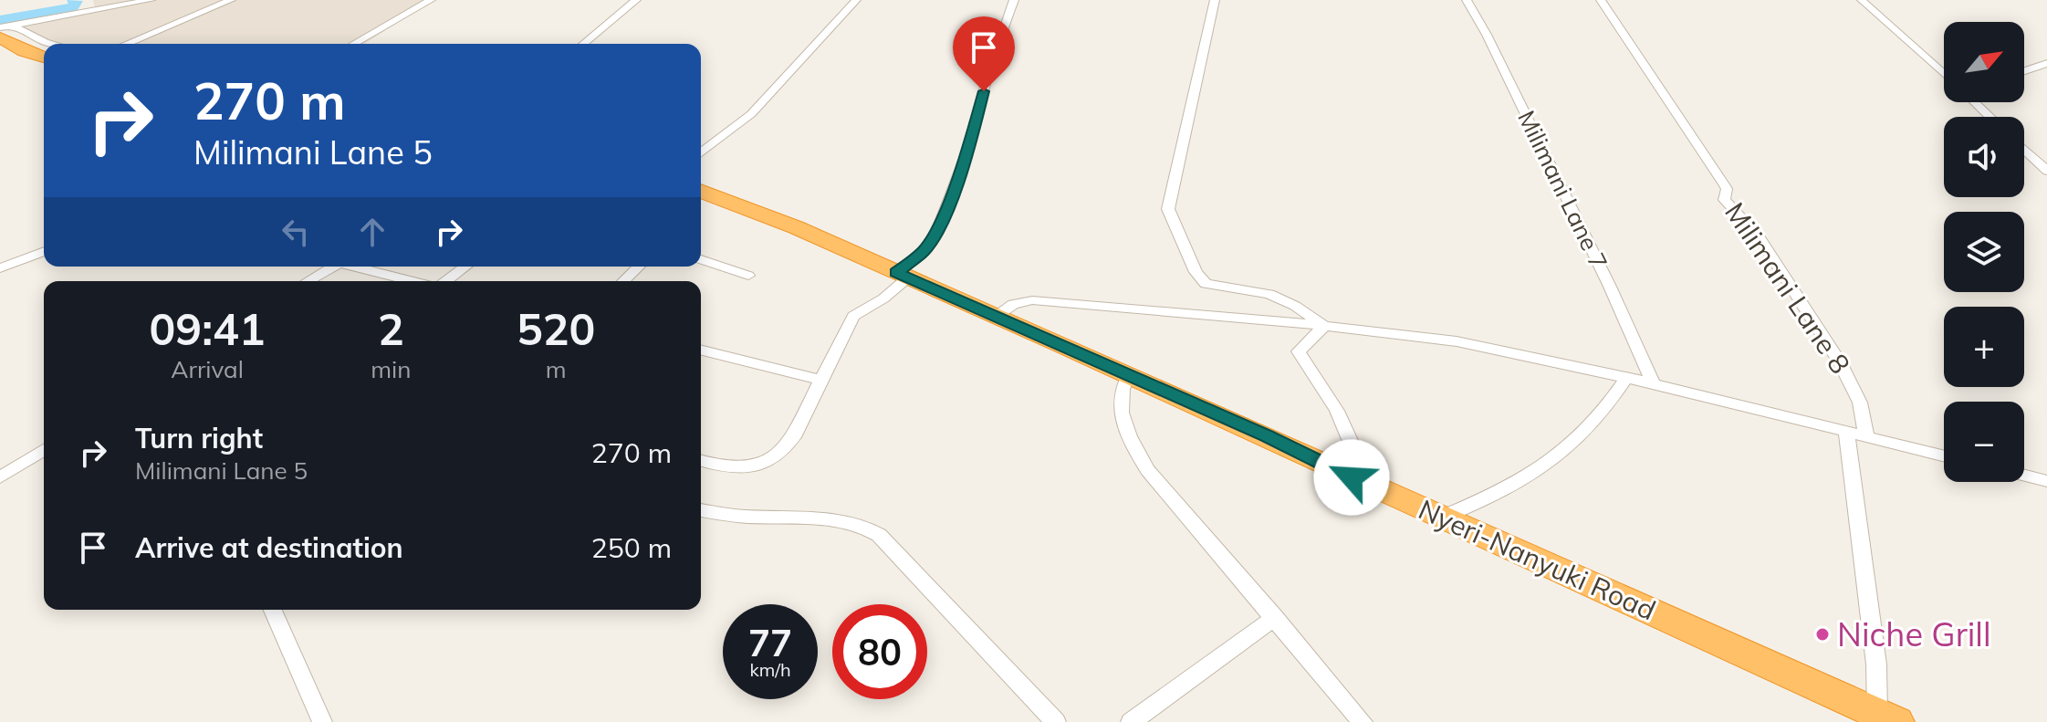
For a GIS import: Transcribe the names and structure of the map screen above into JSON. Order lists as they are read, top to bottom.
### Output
{
  "streets": {
    "highway": ["Nyeri-Nanyuki Road"],
    "street": ["Milimani Lane 7", "Milimani Lane 8"]
  },
  "places": ["Niche Grill"],
  "north": "top right",
  "page": {
    "map_buttons": ["+", "−"],
    "turn": ["270 m", "Milimani Lane 5"],
    "eta": [
      "09:41",
      "Arrival",
      "2",
      "min",
      "520",
      "m"
    ],
    "list": [
      {
        "name": "Turn right",
        "note": "Milimani Lane 5",
        "value": "270 m"
      },
      {
        "name": "Arrive at destination",
        "value": "250 m"
      }
    ],
    "speed": "77 km/h",
    "limit": "80"
  }
}
